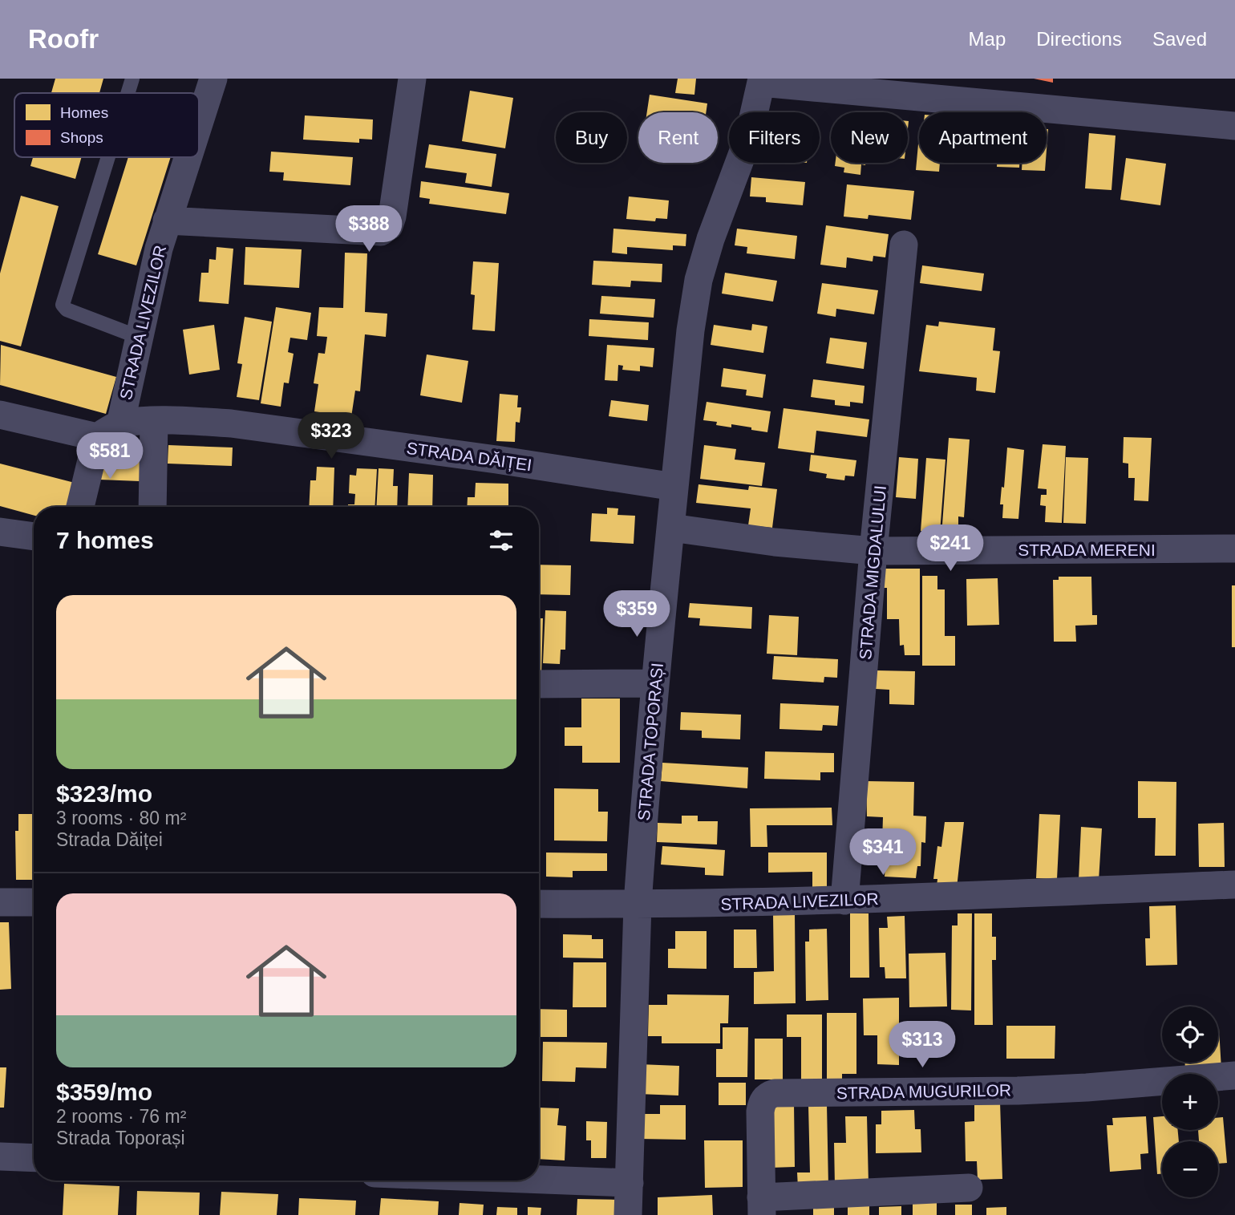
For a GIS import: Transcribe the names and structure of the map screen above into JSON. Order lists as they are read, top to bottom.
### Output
{
  "streets": {
    "street": [
      "STRADA LIVEZILOR",
      "STRADA DĂIȚEI",
      "STRADA MERENI",
      "STRADA MIGDALULUI",
      "STRADA TOPORAȘI",
      "STRADA MUGURILOR"
    ]
  },
  "crossings": [
    ["STRADA LIVEZILOR", "STRADA DĂIȚEI"],
    ["STRADA LIVEZILOR", "STRADA MIGDALULUI"],
    ["STRADA LIVEZILOR", "STRADA TOPORAȘI"],
    ["STRADA DĂIȚEI", "STRADA TOPORAȘI"],
    ["STRADA MERENI", "STRADA MIGDALULUI"],
    ["STRADA MERENI", "STRADA TOPORAȘI"]
  ],
  "legend": ["Homes", "Shops"],
  "page": {
    "header": "Roofr",
    "nav": ["Map", "Directions", "Saved"],
    "chip": [
      "Buy",
      "Rent",
      "Filters",
      "New",
      "Apartment"
    ],
    "price": [
      "$388",
      "$323",
      "$581",
      "$241",
      "$359",
      "$341",
      "$313"
    ],
    "heading": "7 homes",
    "list": [
      {
        "name": "$323/mo",
        "note": "3 rooms · 80 m² · Strada Dăiței"
      },
      {
        "name": "$359/mo",
        "note": "2 rooms · 76 m² · Strada Toporași"
      }
    ],
    "map_buttons": ["+", "−"]
  }
}
